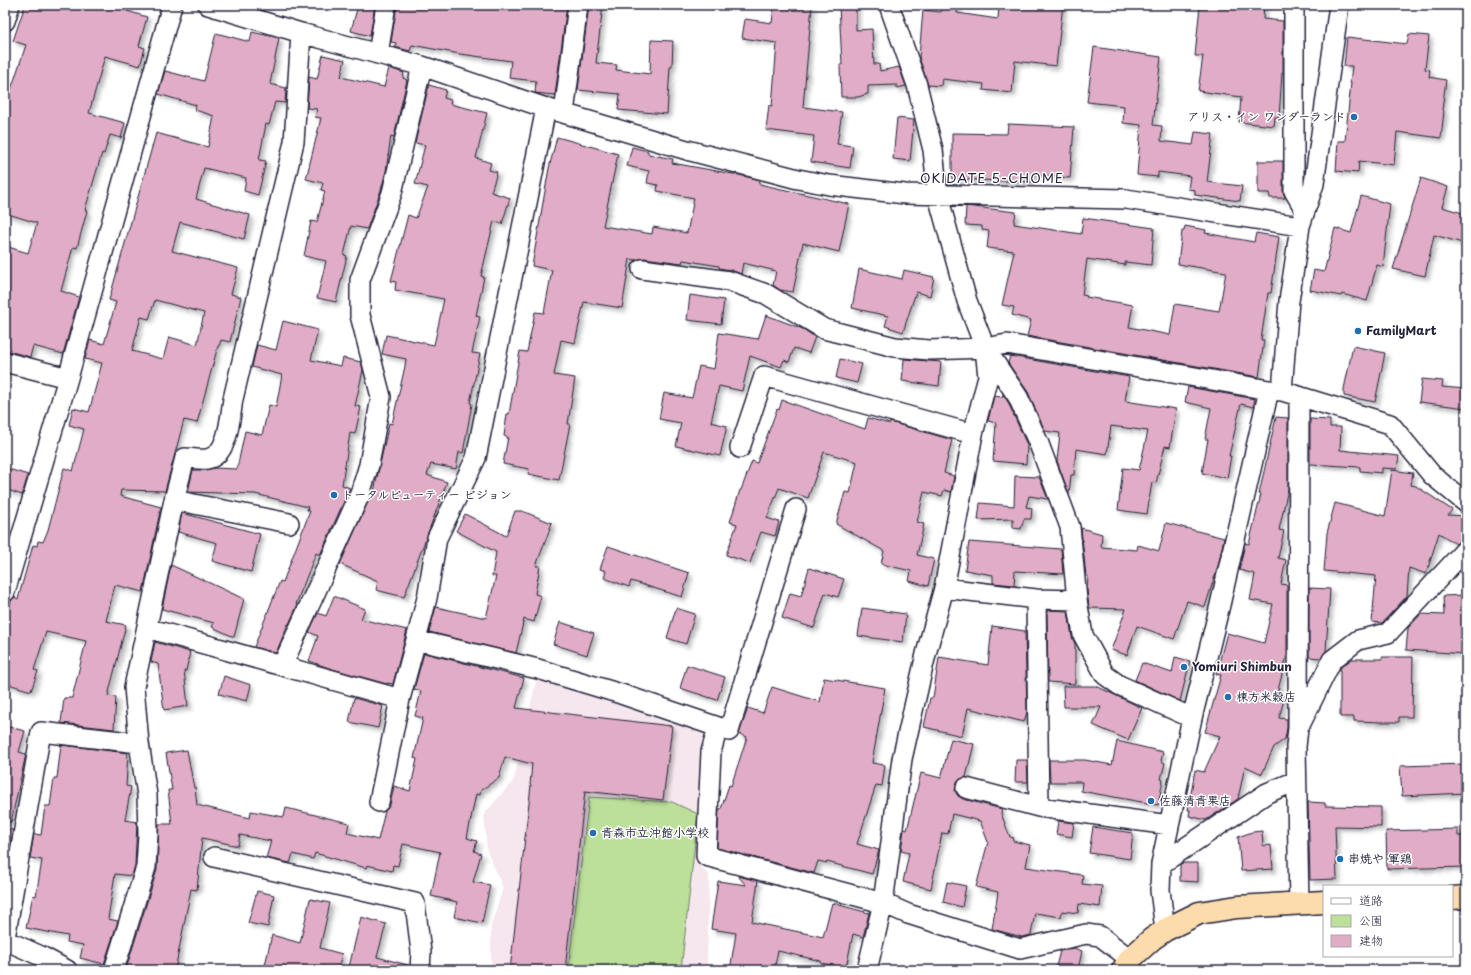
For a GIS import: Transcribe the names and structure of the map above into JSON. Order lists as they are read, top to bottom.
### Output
{
  "districts": ["OKIDATE 5-CHOME"],
  "places": [
    "アリス・イン ワンダーランド",
    "FamilyMart",
    "トータルビューティー ビジョン",
    "Yomiuri Shimbun",
    "棟方米穀店",
    "佐藤清青果店",
    "青森市立沖館小学校",
    "串焼や 軍鶏"
  ],
  "legend": ["道路", "公園", "建物"]
}
